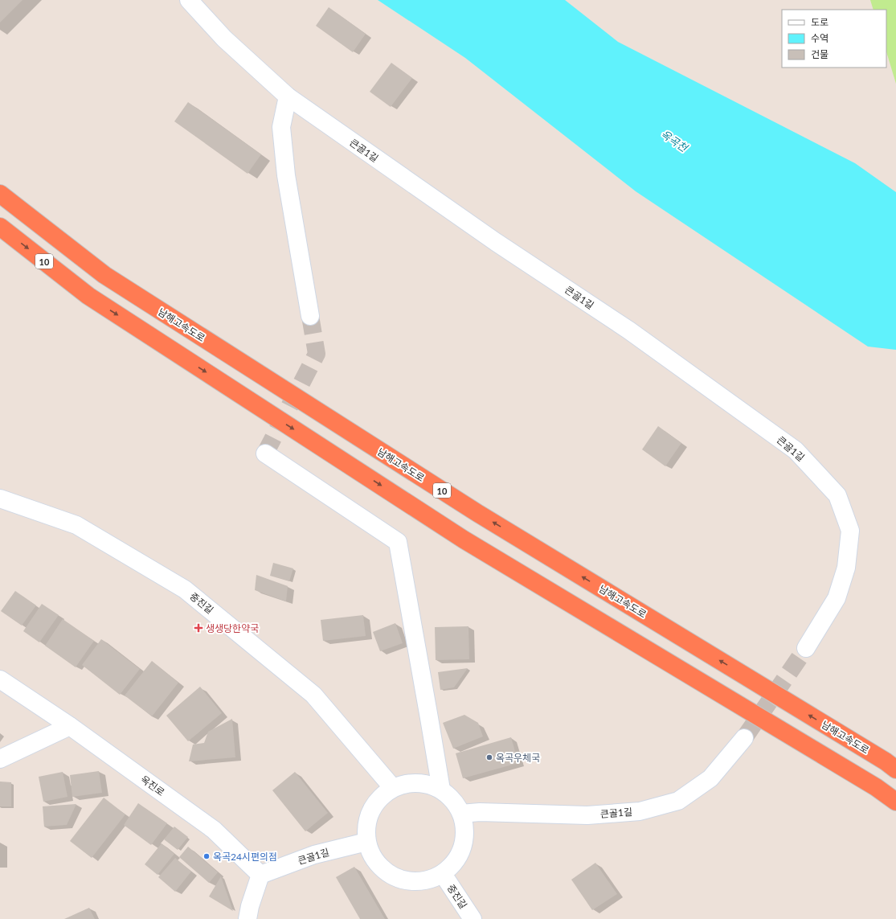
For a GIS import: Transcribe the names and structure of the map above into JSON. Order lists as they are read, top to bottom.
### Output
{
  "streets": {
    "highway": ["10", "남해고속도로"],
    "main road": ["큰골1길", "중진길", "옥진로"]
  },
  "crossings": [
    ["큰골1길", "중진길"],
    ["큰골1길", "옥진로"]
  ],
  "water": ["옥곡천"],
  "places": {
    "health": ["생생당한약국"],
    "other": ["옥곡우체국", "옥곡24시편의점"]
  },
  "legend": ["도로", "수역", "건물"]
}
